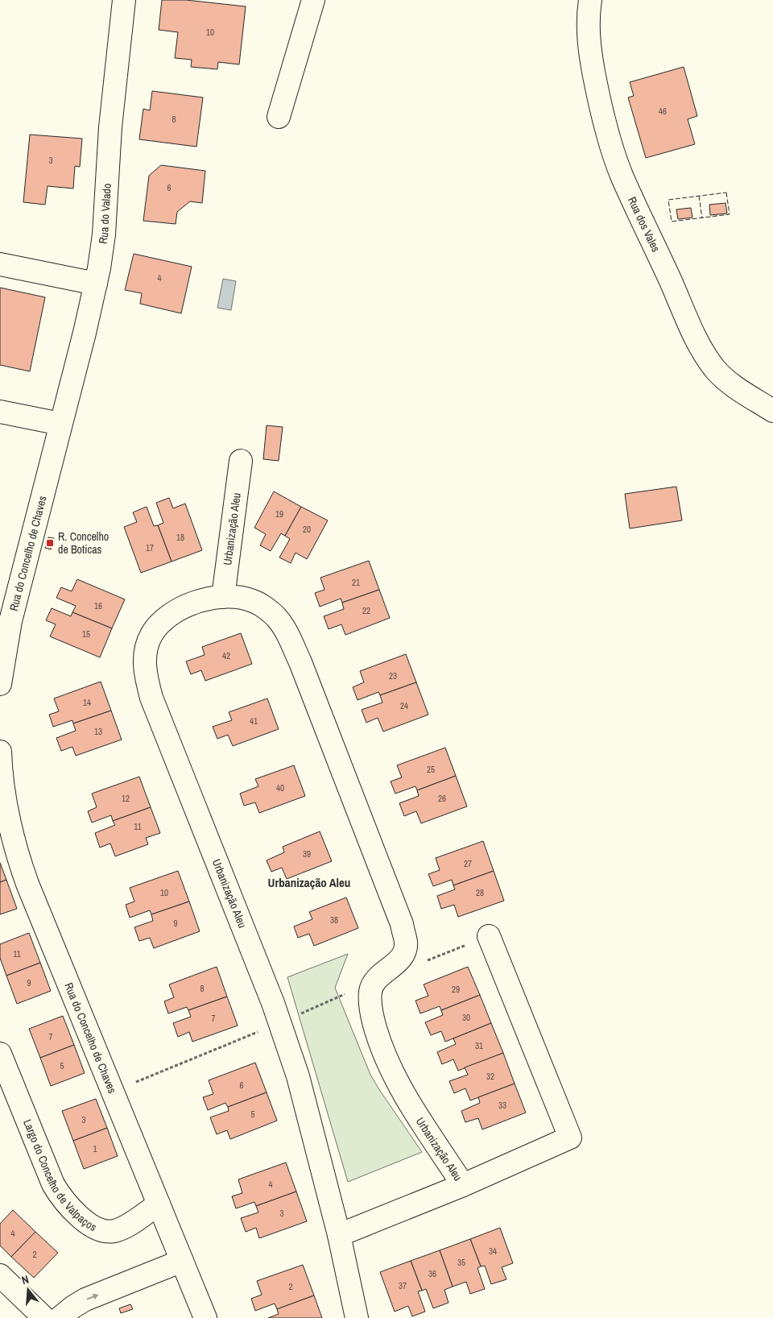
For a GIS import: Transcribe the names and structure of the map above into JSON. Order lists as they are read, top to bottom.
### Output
{
  "streets": {
    "street": [
      "Rua do Valado",
      "Rua dos Vales",
      "Urbanização Aleu",
      "Rua do Concelho de Chaves",
      "Largo do Concelho de Valpaços"
    ]
  },
  "crossings": [
    ["Rua do Valado", "Rua do Concelho de Chaves"],
    ["Rua do Concelho de Chaves", "Largo do Concelho de Valpaços"]
  ],
  "districts": ["Urbanização Aleu"],
  "places": {
    "transit": ["R. Concelho de Boticas"]
  },
  "house_numbers": [
    "10",
    "46",
    "8",
    "3",
    "6",
    "4",
    "19",
    "20",
    "18",
    "17",
    "21",
    "16",
    "22",
    "15",
    "42",
    "23",
    "14",
    "24",
    "41",
    "13",
    "25",
    "40",
    "12",
    "26",
    "11",
    "39",
    "27",
    "10",
    "28",
    "38",
    "9",
    "11",
    "9",
    "8",
    "29",
    "30",
    "7",
    "7",
    "31",
    "5",
    "32",
    "6",
    "33",
    "5",
    "3",
    "1",
    "4",
    "3",
    "4",
    "34",
    "2",
    "35",
    "36",
    "37",
    "2"
  ],
  "north": "top"
}
